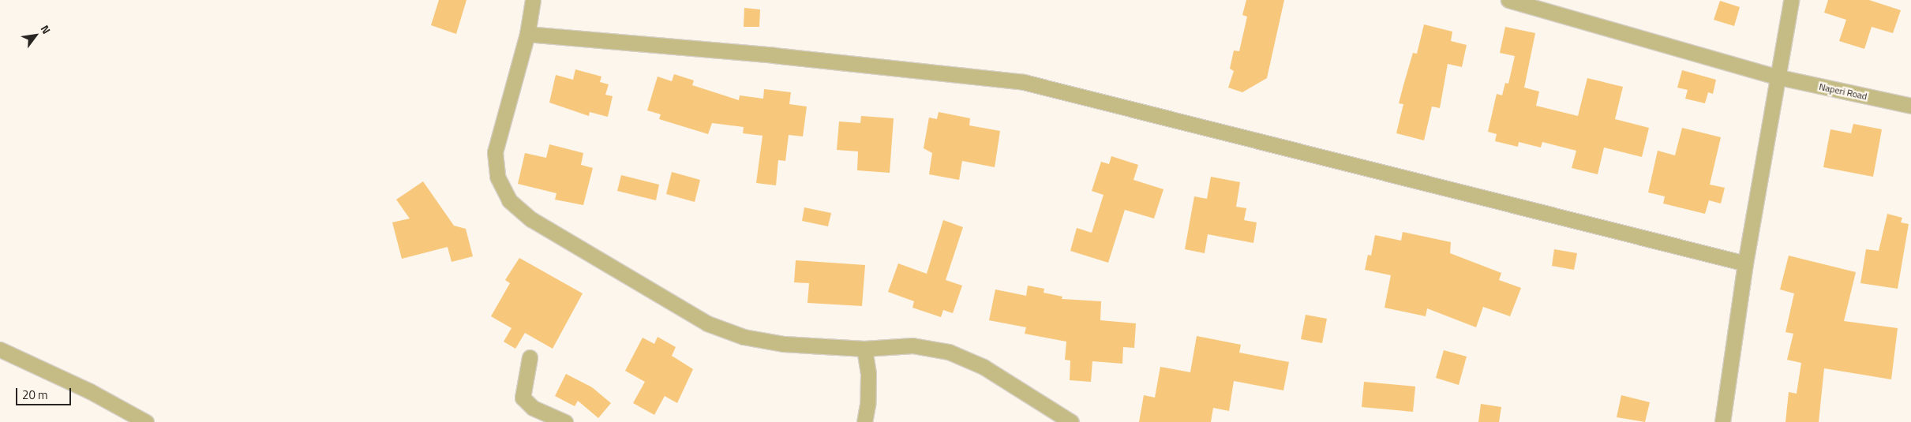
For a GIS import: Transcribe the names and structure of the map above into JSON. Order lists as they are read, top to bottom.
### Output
{
  "streets": {
    "street": ["Naperi Road"]
  },
  "scale_bar": "20 m",
  "north": "top right"
}
